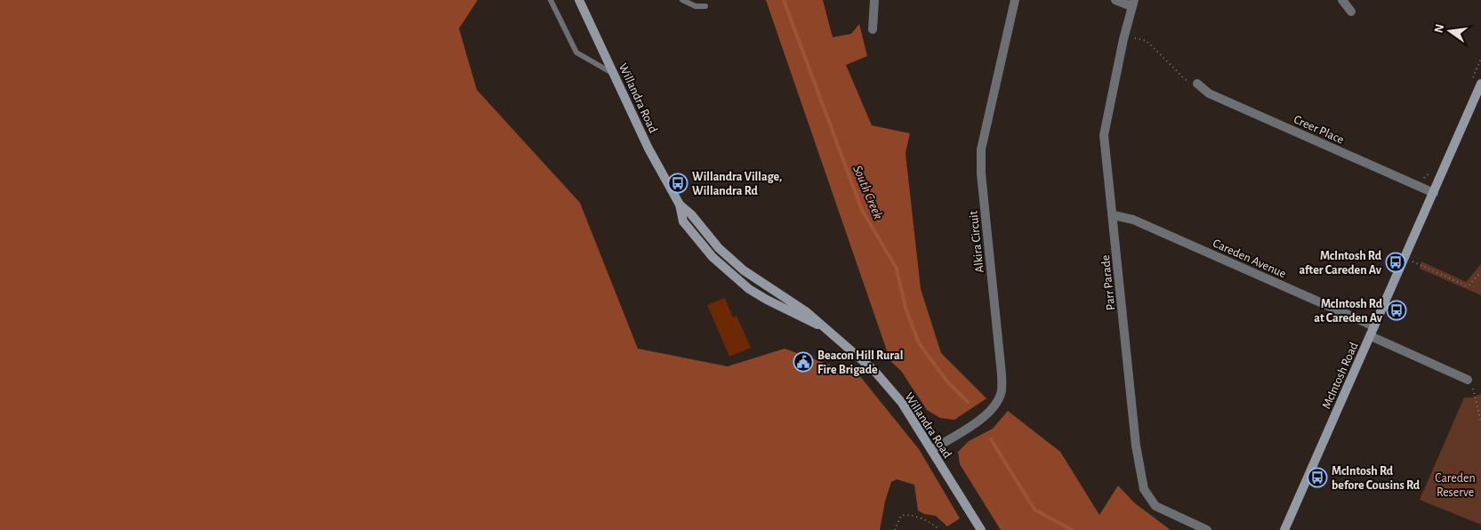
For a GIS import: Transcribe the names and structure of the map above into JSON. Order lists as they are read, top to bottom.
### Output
{
  "streets": {
    "main road": ["Willandra Road", "McIntosh Road"],
    "street": [
      "Creer Place",
      "Alkira Circuit",
      "Careden Avenue",
      "Parr Parade"
    ]
  },
  "crossings": [
    ["Willandra Road", "Alkira Circuit"],
    ["Creer Place", "McIntosh Road"],
    ["Careden Avenue", "Parr Parade"],
    ["Careden Avenue", "McIntosh Road"]
  ],
  "water": ["South Creek"],
  "parks": ["Careden Reserve"],
  "places": {
    "bus stop": [
      "Willandra Village, Willandra Rd",
      "McIntosh Rd after Careden Av",
      "McIntosh Rd at Careden Av",
      "McIntosh Rd before Cousins Rd"
    ],
    "public building": ["Beacon Hill Rural Fire Brigade"]
  },
  "north": "left"
}
